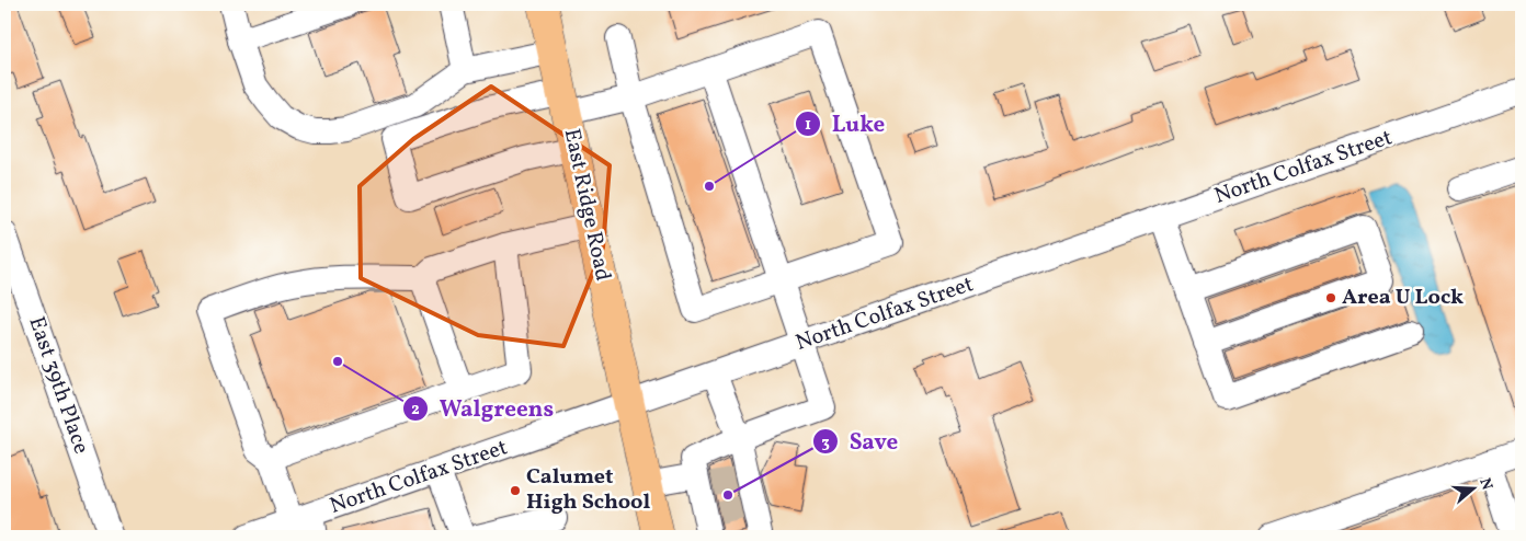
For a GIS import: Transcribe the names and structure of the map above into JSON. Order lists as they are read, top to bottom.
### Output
{
  "streets": {
    "main road": ["East Ridge Road"],
    "street": ["North Colfax Street", "East 39th Place"]
  },
  "crossings": [
    ["North Colfax Street", "East Ridge Road"]
  ],
  "places": [
    "Luke",
    "Area U Lock",
    "Walgreens",
    "Calumet High School",
    "Save"
  ],
  "north": "right"
}
